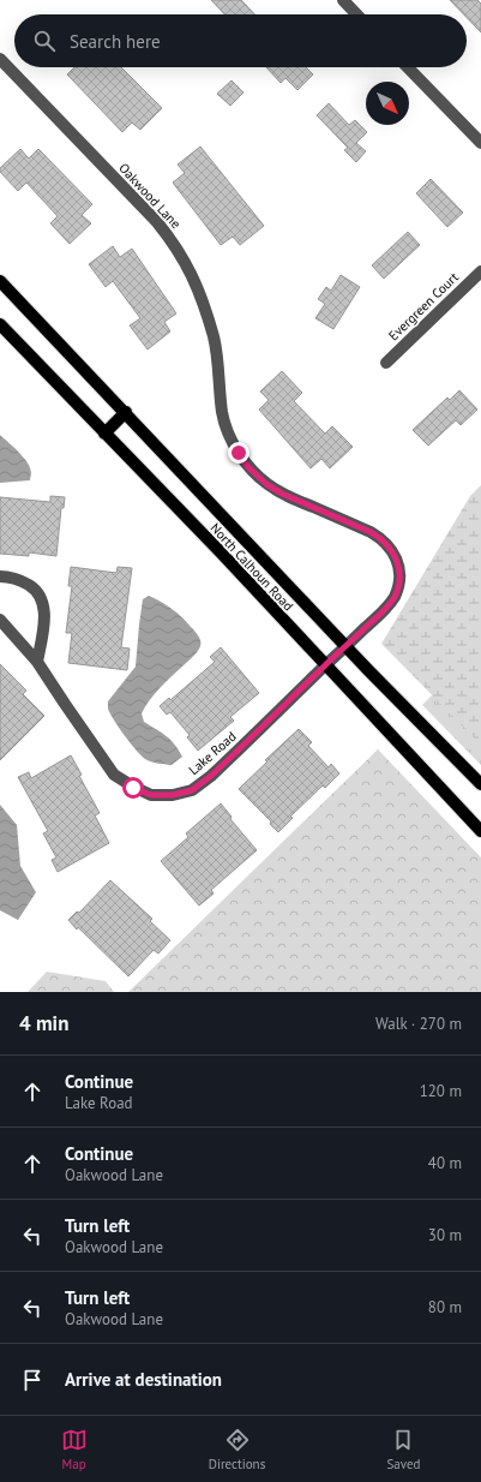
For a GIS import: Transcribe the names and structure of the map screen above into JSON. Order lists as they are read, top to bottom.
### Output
{
  "streets": {
    "main road": ["North Calhoun Road"],
    "street": ["Oakwood Lane", "Evergreen Court", "Lake Road"]
  },
  "crossings": [
    ["Oakwood Lane", "North Calhoun Road"],
    ["Oakwood Lane", "Lake Road"],
    ["North Calhoun Road", "Lake Road"]
  ],
  "north": "bottom right",
  "page": {
    "search": "Search here",
    "heading": ["4 min", "Walk · 270 m"],
    "list": [
      ["Continue", "Lake Road", "120 m"],
      ["Continue", "Oakwood Lane", "40 m"],
      ["Turn left", "Oakwood Lane", "30 m"],
      ["Turn left", "Oakwood Lane", "80 m"],
      "Arrive at destination"
    ],
    "nav": ["Map", "Directions", "Saved"]
  }
}
